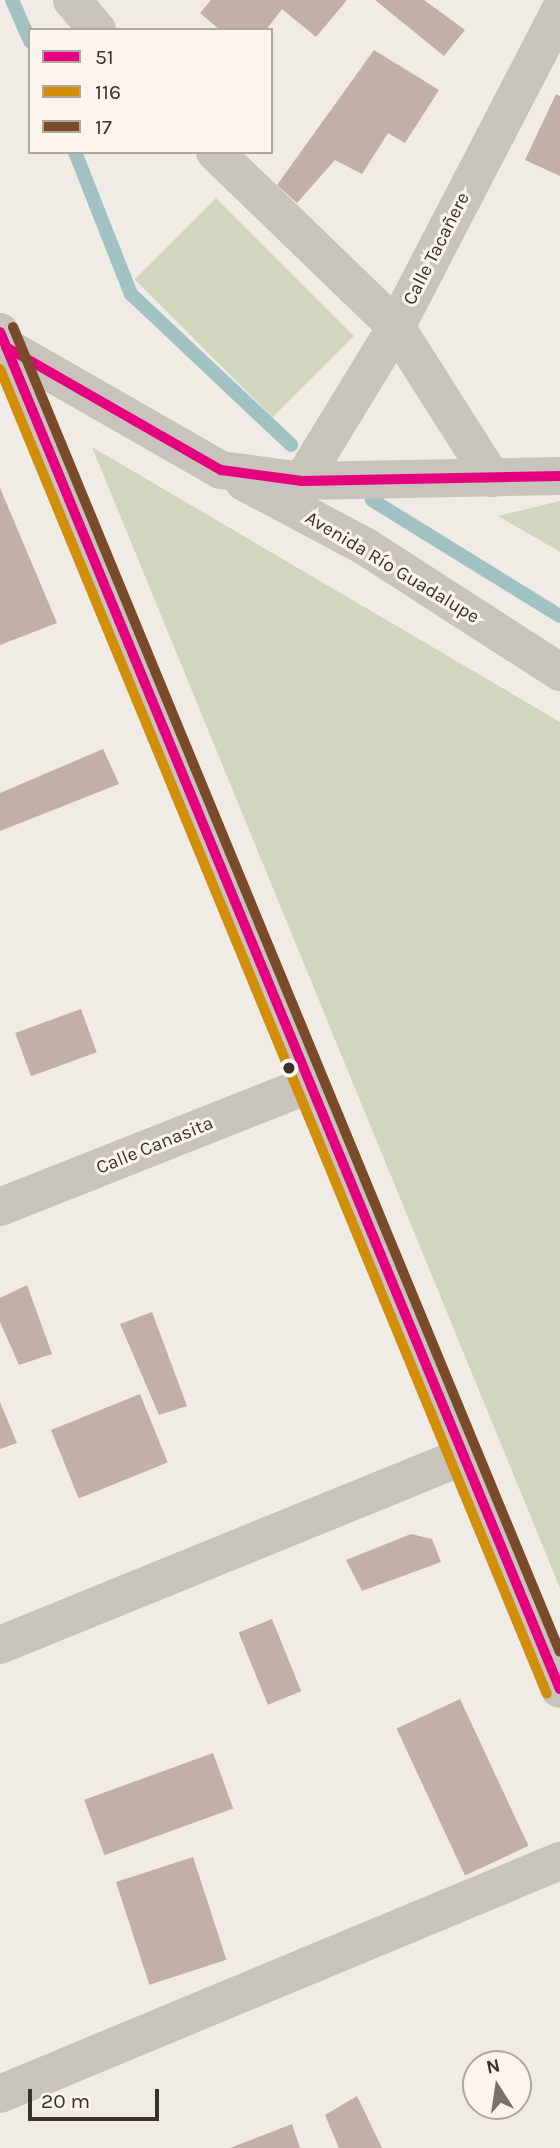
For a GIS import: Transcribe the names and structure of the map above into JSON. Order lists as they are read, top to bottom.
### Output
{
  "streets": {
    "street": ["Calle Tacañere", "Avenida Río Guadalupe", "Calle Canasita"]
  },
  "lines": ["transit line 17", "transit line 51", "transit line 116"],
  "legend": ["51", "116", "17"],
  "scale_bar": "20 m",
  "north": "top"
}
